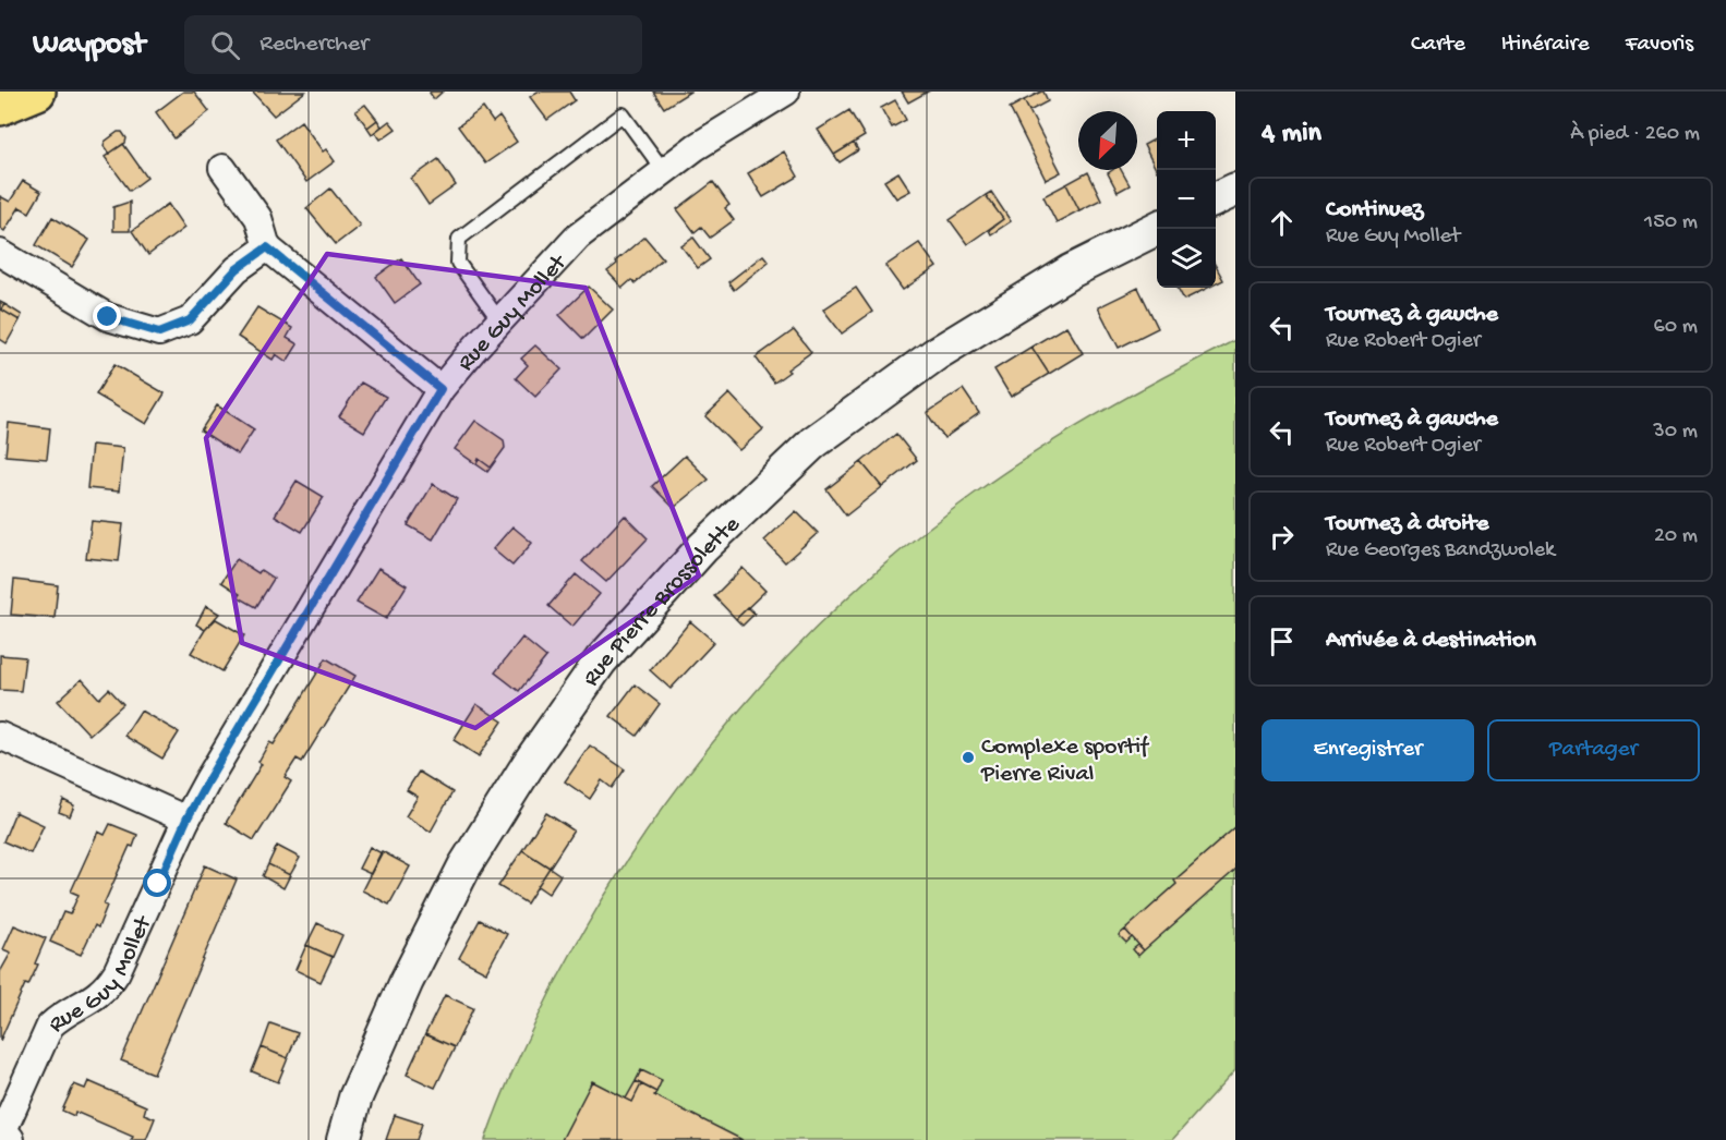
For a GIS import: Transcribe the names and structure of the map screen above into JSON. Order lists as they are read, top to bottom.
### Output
{
  "streets": {
    "street": ["Rue Guy Mollet", "Rue Pierre Brossolette"]
  },
  "places": ["Complexe sportif Pierre Rival"],
  "north": "bottom left",
  "page": {
    "header": "Waypost",
    "search": "Rechercher",
    "nav": ["Carte", "Itinéraire", "Favoris"],
    "heading": ["4 min", "À pied · 260 m"],
    "map_buttons": ["+", "−"],
    "list": [
      ["Continuez", "Rue Guy Mollet", "150 m"],
      ["Tournez à gauche", "Rue Robert Ogier", "60 m"],
      ["Tournez à gauche", "Rue Robert Ogier", "30 m"],
      ["Tournez à droite", "Rue Georges Bandzwolek", "20 m"],
      "Arrivée à destination"
    ],
    "buttons": ["Enregistrer", "Partager"]
  }
}
